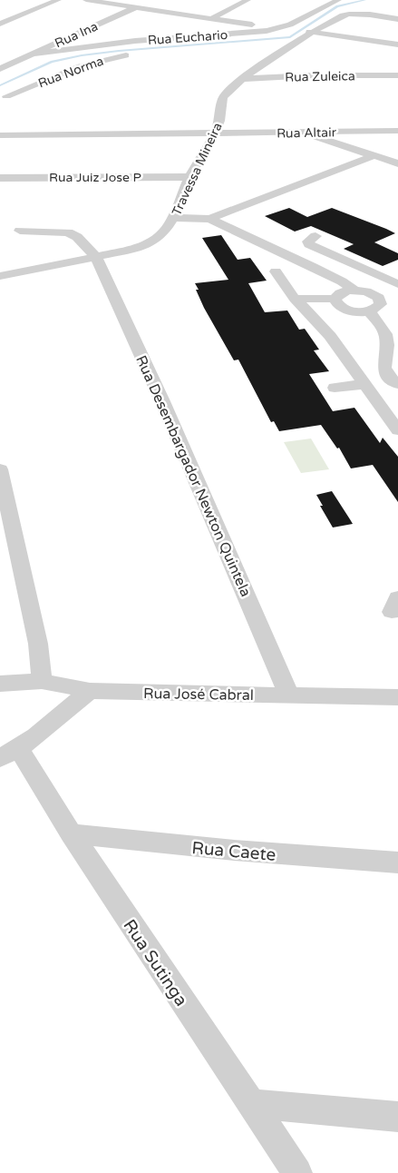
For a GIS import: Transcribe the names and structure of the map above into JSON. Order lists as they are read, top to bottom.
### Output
{
  "streets": {
    "street": [
      "Rua Ina",
      "Rua Euchario",
      "Rua Norma",
      "Rua Zuleica",
      "Rua Altair",
      "Travessa Mineira",
      "Rua Juiz Jose P",
      "Rua Desembargador Newton Quintela",
      "Rua José Cabral",
      "Rua Caete",
      "Rua Sutinga"
    ]
  },
  "crossings": [
    ["Rua Ina", "Rua Euchario"],
    ["Rua Zuleica", "Travessa Mineira"],
    ["Rua Altair", "Travessa Mineira"],
    ["Travessa Mineira", "Rua Juiz Jose P"],
    ["Travessa Mineira", "Rua Desembargador Newton Quintela"],
    ["Rua Desembargador Newton Quintela", "Rua José Cabral"],
    ["Rua Caete", "Rua Sutinga"]
  ]
}
